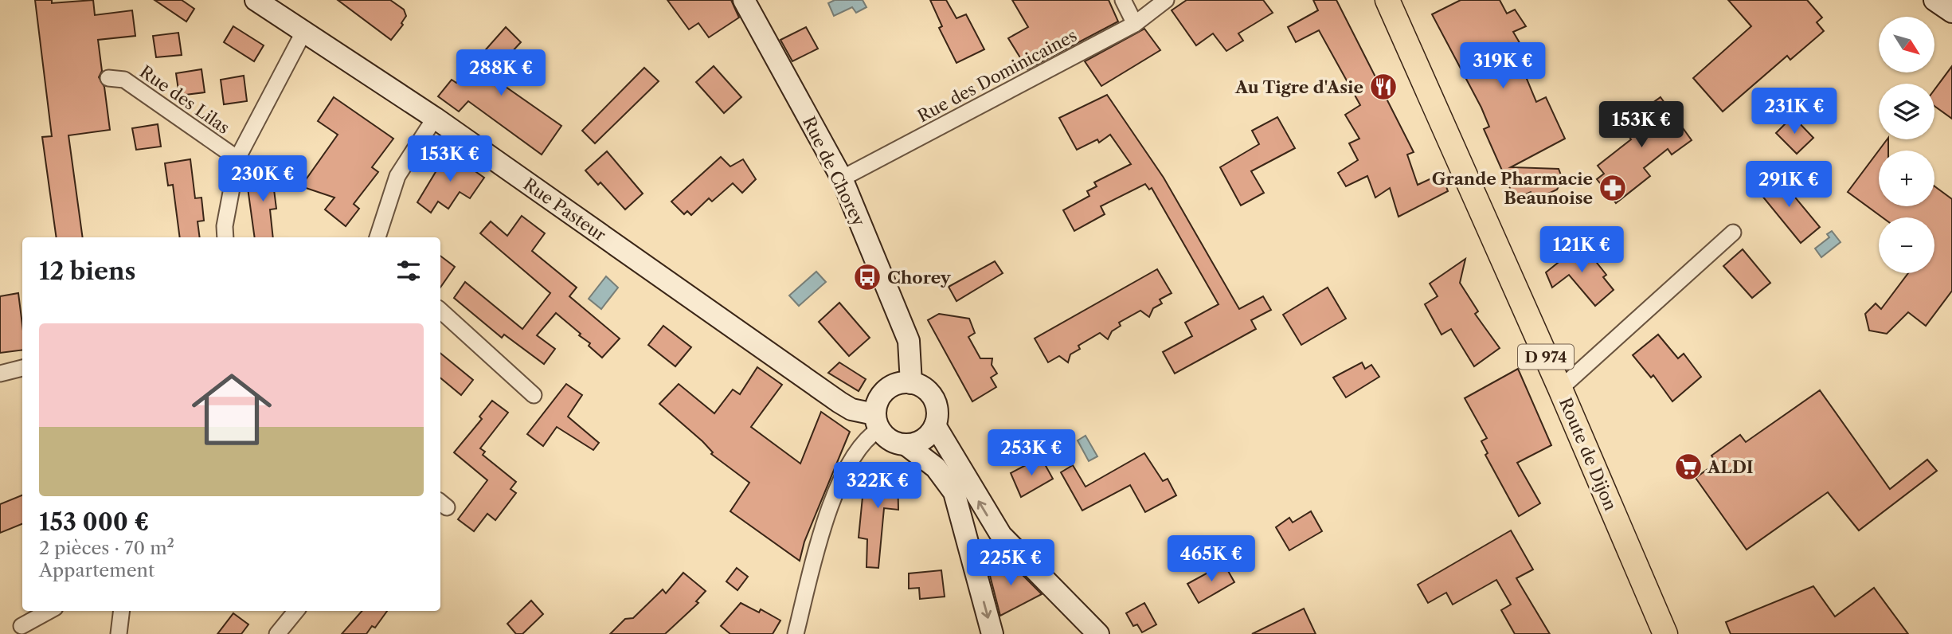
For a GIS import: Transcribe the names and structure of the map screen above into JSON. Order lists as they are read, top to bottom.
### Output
{
  "streets": {
    "main road": ["D 974", "Route de Dijon"],
    "street": [
      "Rue des Dominicaines",
      "Rue des Lilas",
      "Rue de Chorey",
      "Rue Pasteur"
    ]
  },
  "crossings": [
    ["Rue des Dominicaines", "Rue de Chorey"],
    ["Rue des Lilas", "Rue Pasteur"],
    ["Rue de Chorey", "Rue Pasteur"]
  ],
  "places": {
    "restaurant": ["Au Tigre d'Asie"],
    "pharmacy": ["Grande Pharmacie Beaunoise"],
    "bus stop": ["Chorey"],
    "supermarket": ["ALDI"]
  },
  "north": "bottom right",
  "page": {
    "map_buttons": ["+", "−"],
    "price": [
      "319K €",
      "288K €",
      "231K €",
      "153K €",
      "153K €",
      "230K €",
      "291K €",
      "121K €",
      "253K €",
      "322K €",
      "465K €",
      "225K €"
    ],
    "heading": "12 biens",
    "list": [
      {
        "name": "153 000 €",
        "note": "2 pièces · 70 m² · Appartement"
      }
    ]
  }
}
